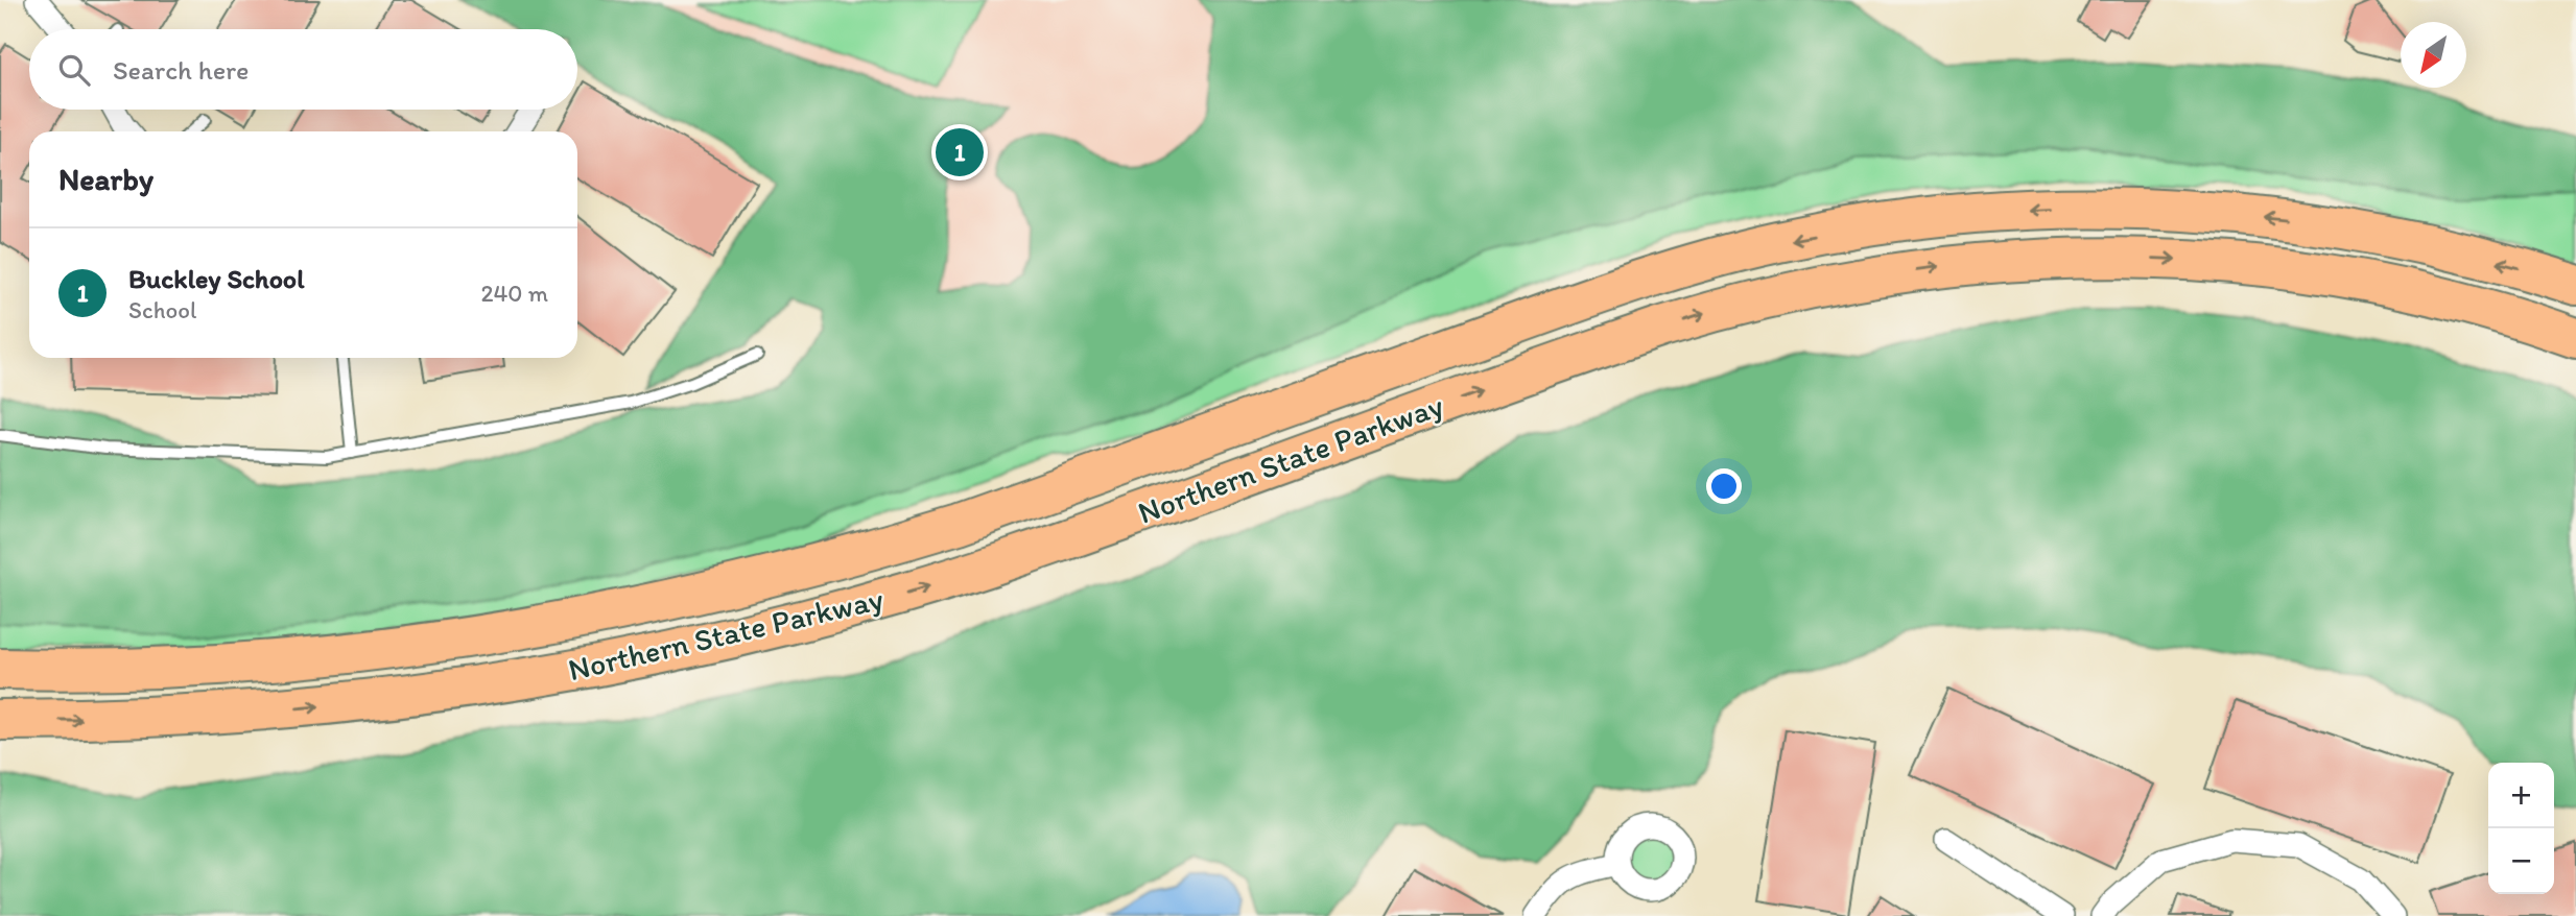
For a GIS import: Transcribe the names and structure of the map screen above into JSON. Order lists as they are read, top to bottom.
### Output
{
  "streets": {
    "highway": ["Northern State Parkway"]
  },
  "north": "bottom left",
  "page": {
    "search": "Search here",
    "pins": "1",
    "heading": "Nearby",
    "list": [
      {
        "mark": "1",
        "name": "Buckley School",
        "note": "School",
        "value": "240 m"
      }
    ],
    "map_buttons": ["+", "−"]
  }
}
